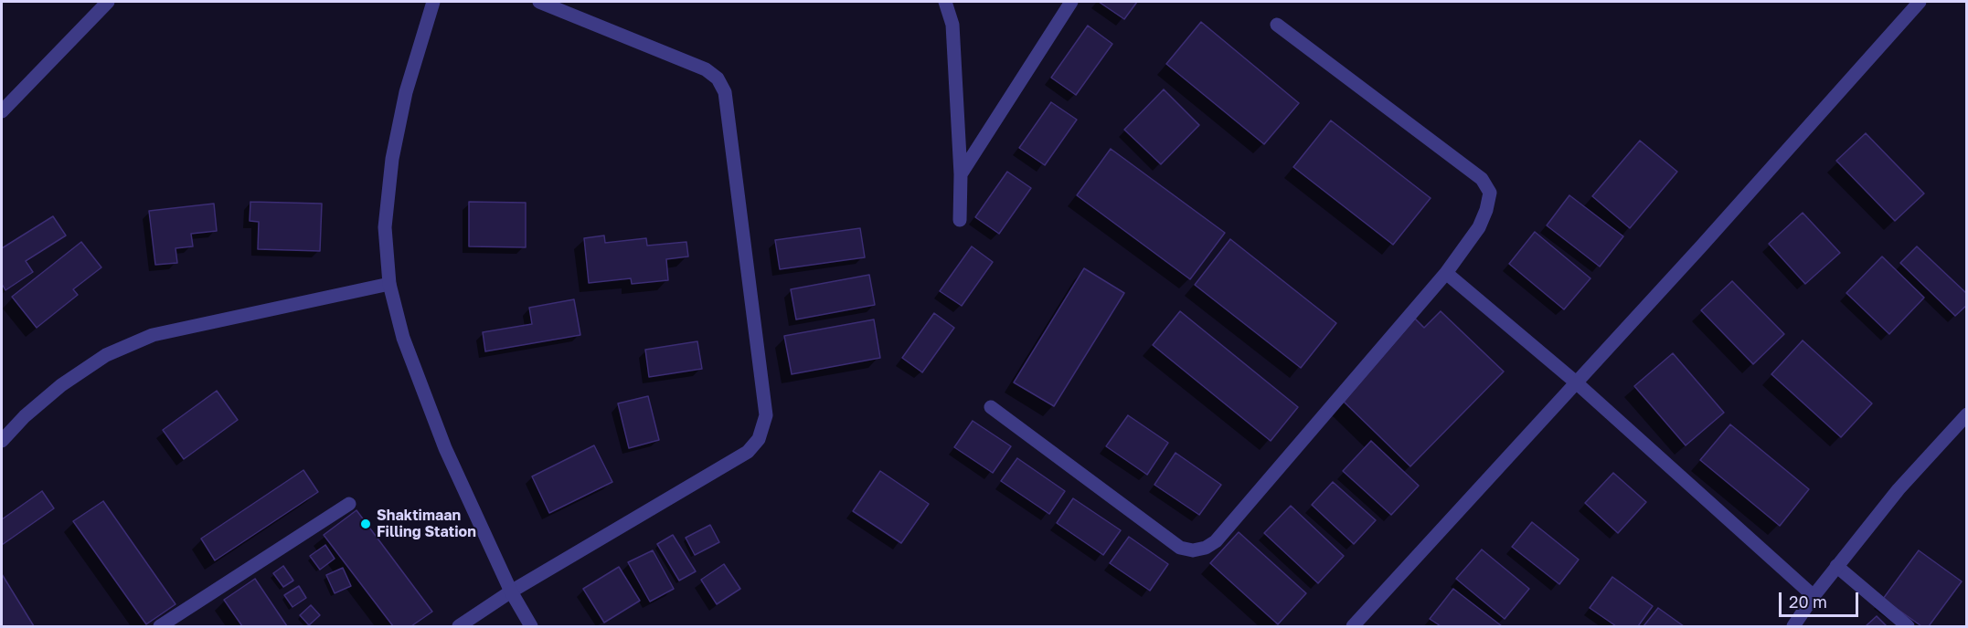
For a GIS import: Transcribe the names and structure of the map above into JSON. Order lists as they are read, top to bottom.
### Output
{
  "places": ["Shaktimaan Filling Station"],
  "scale_bar": "20 m"
}
